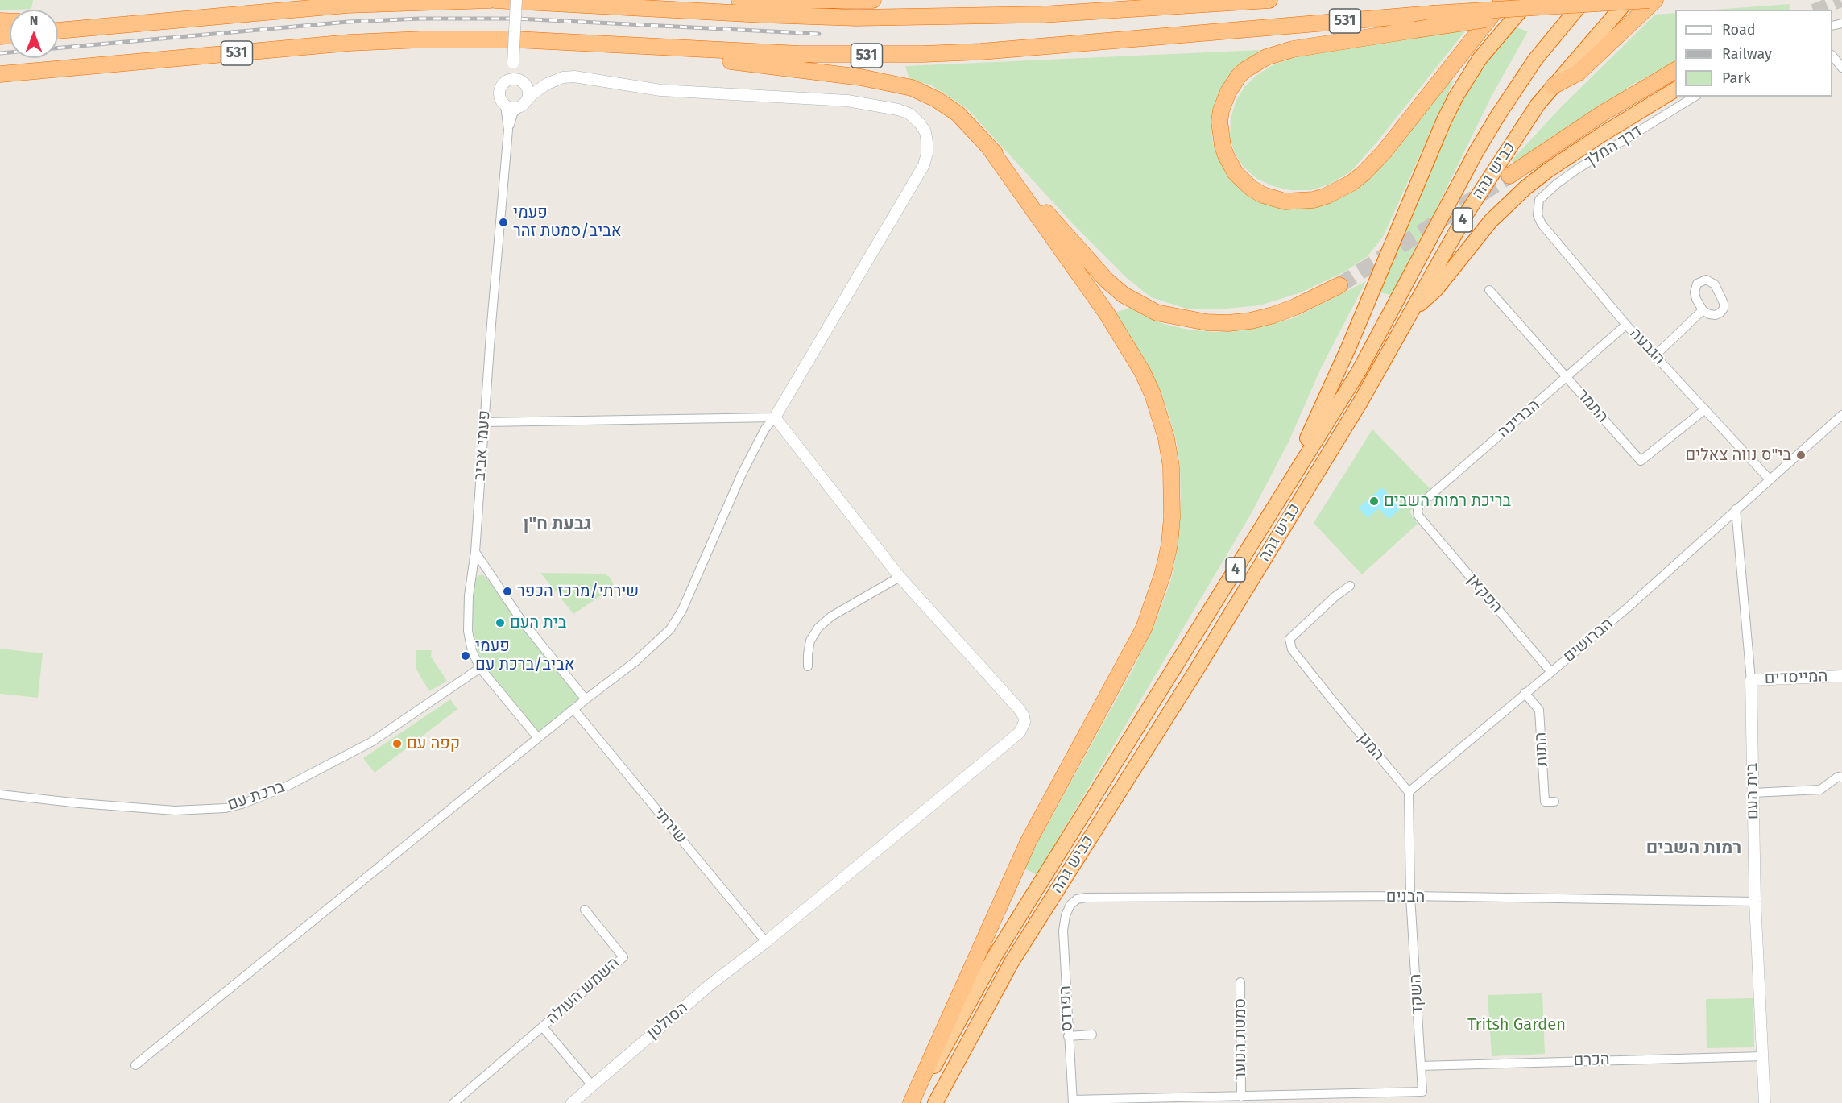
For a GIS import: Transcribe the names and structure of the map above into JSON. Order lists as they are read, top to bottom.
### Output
{
  "streets": {
    "highway": ["531", "כביש גהה", "4"],
    "street": [
      "דרך המלך",
      "הגבעה",
      "התמר",
      "הבריכה",
      "פעמי אביב",
      "הפקאן",
      "הברושים",
      "המייסדים",
      "המגן",
      "התות",
      "בית העם",
      "ברכת עם",
      "שירתי",
      "הבנים",
      "השמש העולה",
      "השקד",
      "הפרדס",
      "הסולטן",
      "סמטת הנוער",
      "הכרם"
    ]
  },
  "crossings": [
    ["531", "כביש גהה"],
    ["דרך המלך", "הגבעה"],
    ["הגבעה", "התמר"],
    ["הגבעה", "הבריכה"],
    ["הגבעה", "הברושים"],
    ["התמר", "הבריכה"],
    ["הבריכה", "הפקאן"],
    ["פעמי אביב", "ברכת עם"],
    ["הפקאן", "הברושים"],
    ["הברושים", "המגן"],
    ["הברושים", "התות"],
    ["הברושים", "בית העם"],
    ["המייסדים", "בית העם"],
    ["בית העם", "הבנים"],
    ["בית העם", "הכרם"],
    ["שירתי", "הסולטן"],
    ["הבנים", "השקד"],
    ["הבנים", "הפרדס"],
    ["השמש העולה", "הסולטן"],
    ["השקד", "סמטת הנוער"],
    ["השקד", "הכרם"]
  ],
  "districts": ["גבעת ח\"ן", "רמות השבים"],
  "parks": ["Tritsh Garden"],
  "places": [
    "פעמי אביב/סמטת זהר",
    "בי\"ס נווה צאלים",
    "בריכת רמות השבים",
    "שירתי/מרכז הכפר",
    "בית העם",
    "פעמי אביב/ברכת עם",
    "קפה עם"
  ],
  "legend": ["Road", "Railway", "Park"],
  "north": "top"
}
